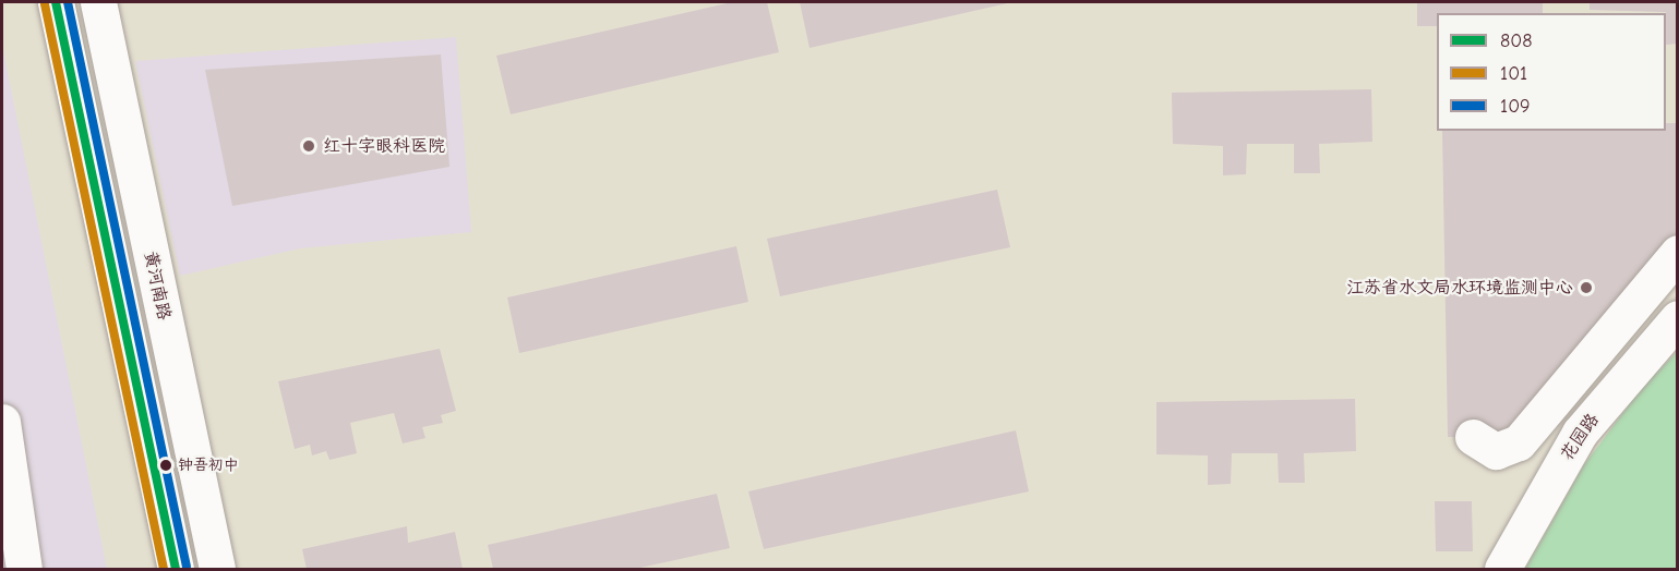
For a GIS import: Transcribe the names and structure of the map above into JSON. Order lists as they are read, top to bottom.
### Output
{
  "streets": {
    "main road": ["黄河南路", "花园路"]
  },
  "places": ["红十字眼科医院", "江苏省水文局水环境监测中心", "钟吾初中"],
  "lines": ["transit line 808", "transit line 109", "transit line 101"],
  "legend": ["808", "101", "109"]
}
